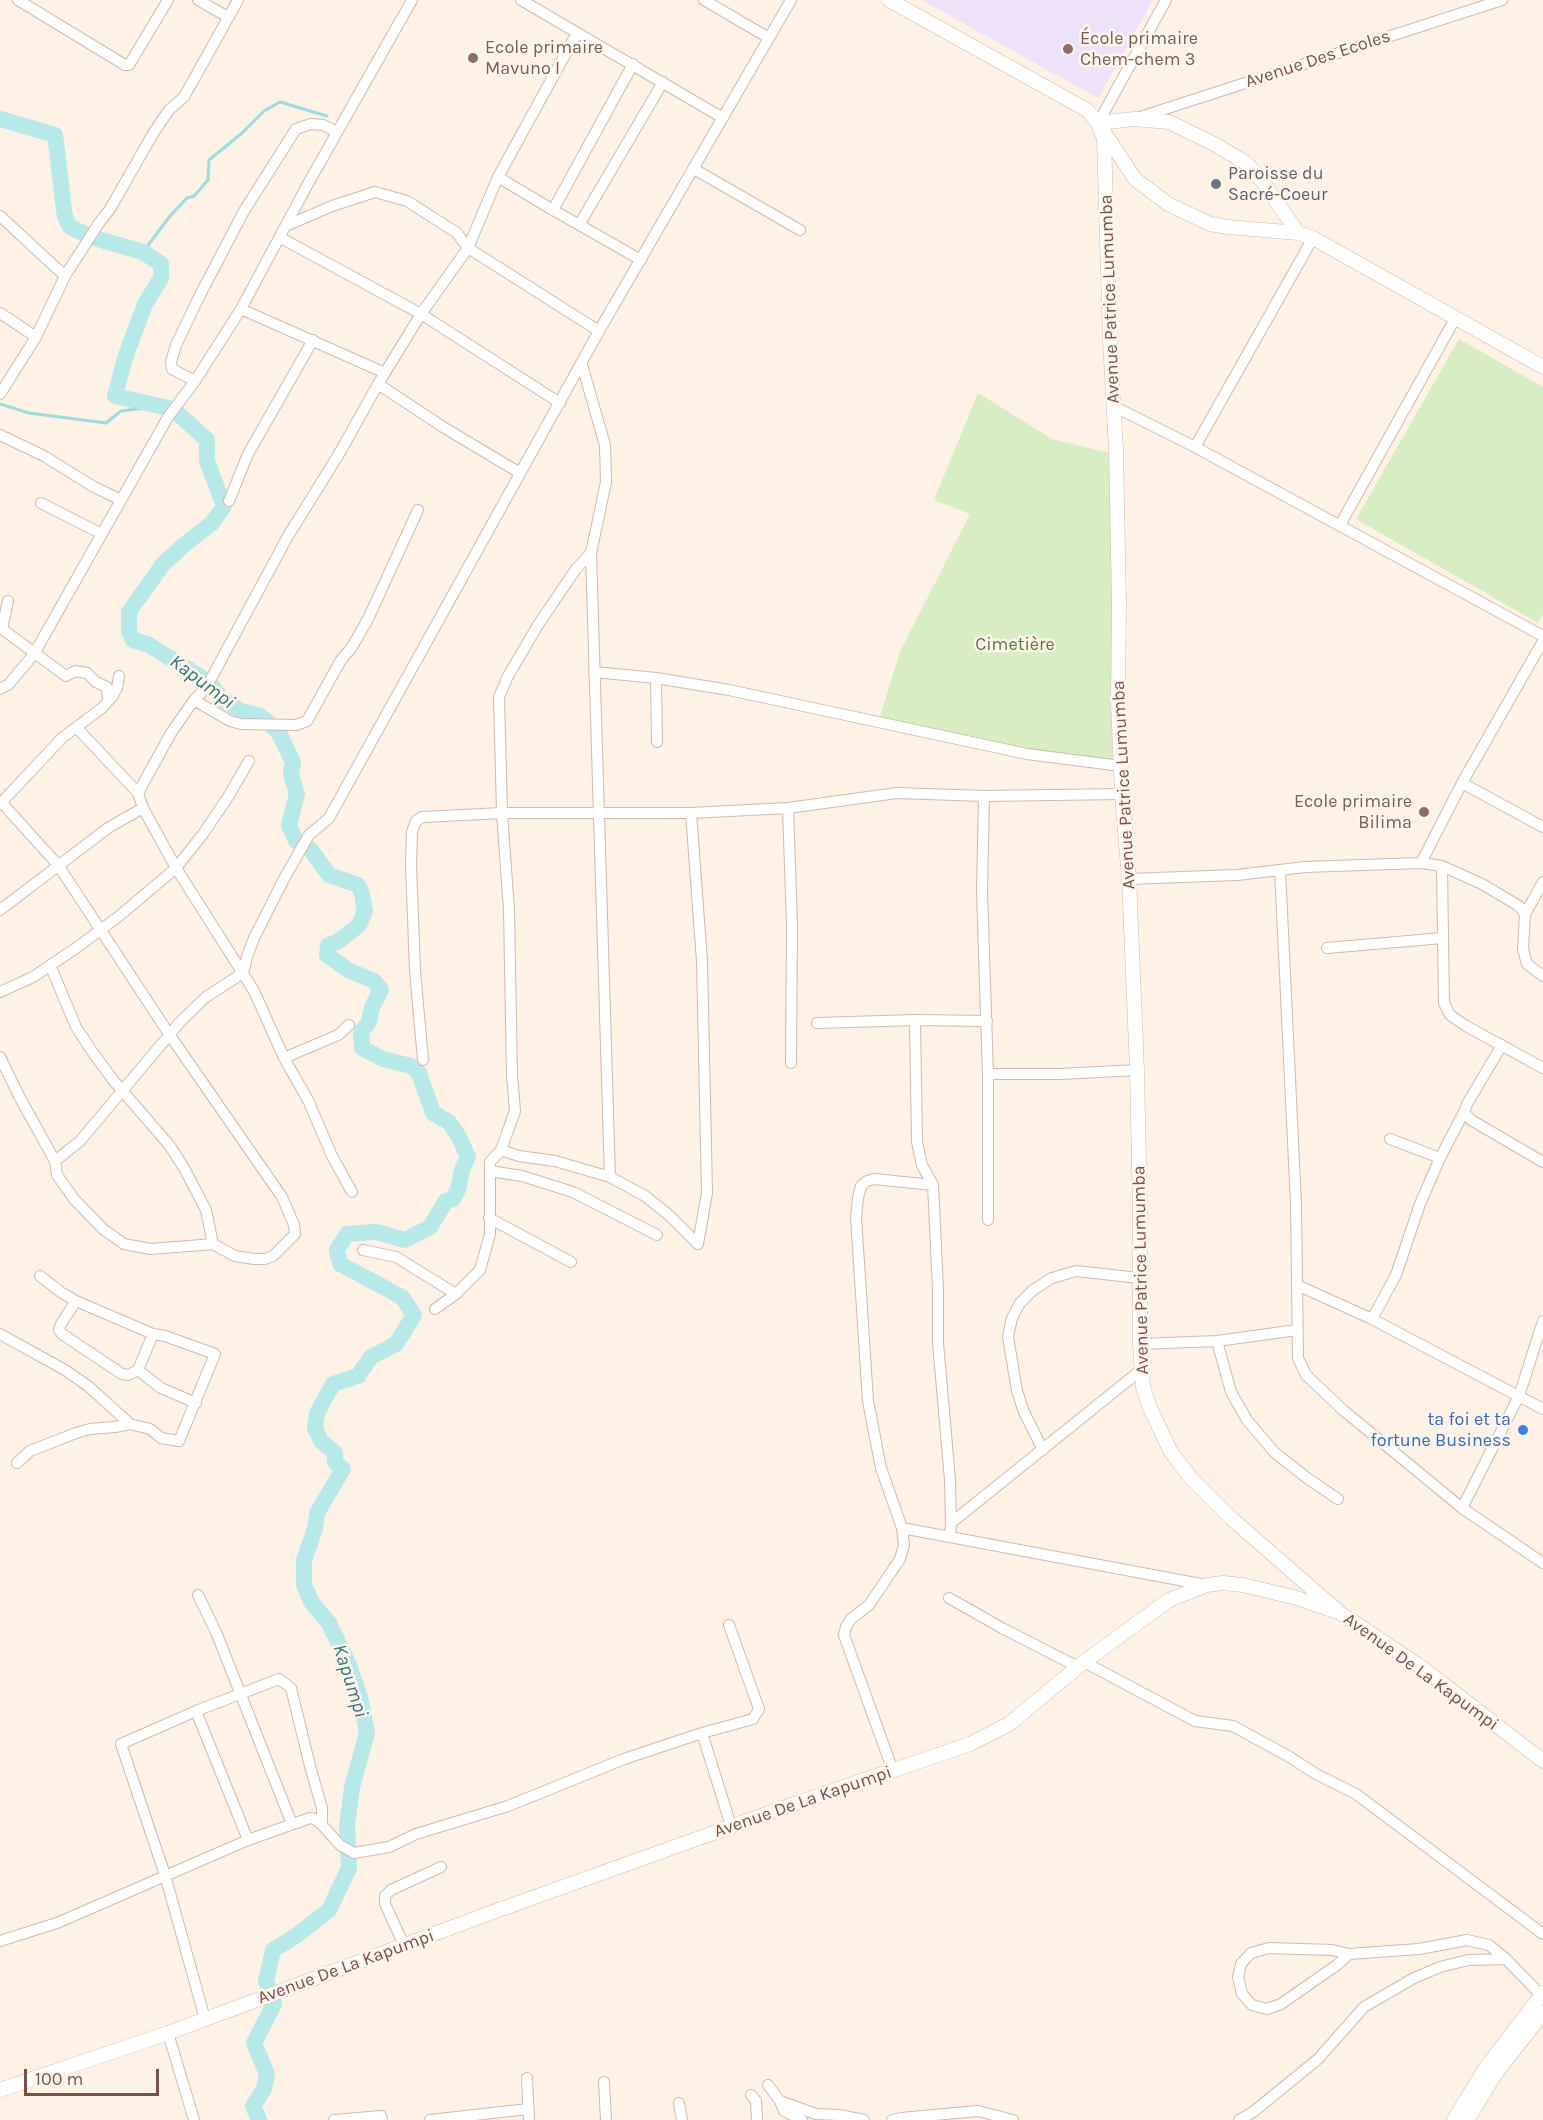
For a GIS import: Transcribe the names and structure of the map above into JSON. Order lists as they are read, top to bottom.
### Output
{
  "streets": {
    "street": ["Avenue Des Ecoles", "Avenue Patrice Lumumba", "Avenue De La Kapumpi"]
  },
  "crossings": [
    ["Avenue Patrice Lumumba", "Avenue De La Kapumpi"]
  ],
  "water": ["Kapumpi"],
  "parks": ["Cimetière"],
  "places": [
    "École primaire Chem-chem 3",
    "Ecole primaire Mavuno I",
    "Paroisse du Sacré-Coeur",
    "Ecole primaire Bilima",
    "ta foi et ta fortune Business"
  ],
  "scale_bar": "100 m"
}
